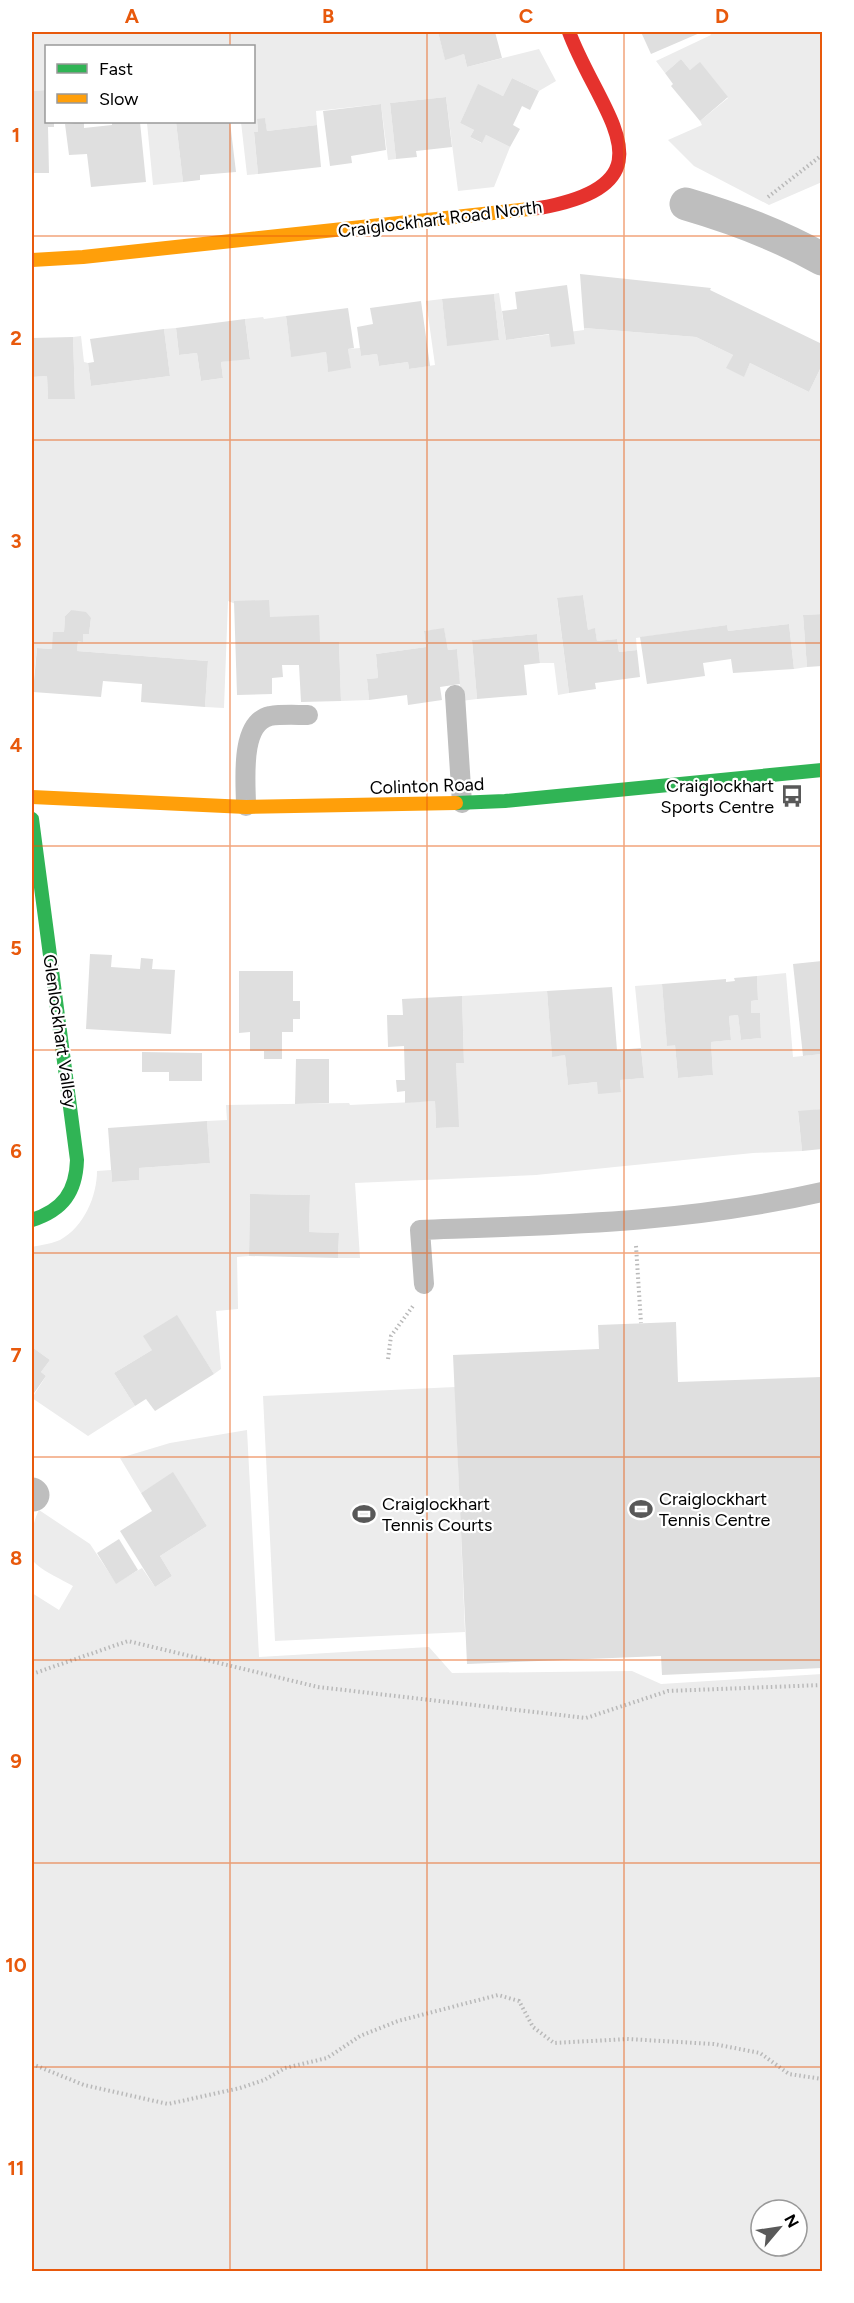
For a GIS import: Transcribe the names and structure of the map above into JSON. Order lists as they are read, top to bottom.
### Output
{
  "streets": {
    "street": ["Craiglockhart Road North", "Colinton Road", "Glenlockhart Valley"]
  },
  "places": {
    "bus stop": ["Craiglockhart Sports Centre"],
    "sports": ["Craiglockhart Tennis Centre", "Craiglockhart Tennis Courts"]
  },
  "legend": ["Fast", "Slow"],
  "north": "top right",
  "grid": {
    "columns": [
      "A",
      "B",
      "C",
      "D"
    ],
    "rows": [
      "1",
      "2",
      "3",
      "4",
      "5",
      "6",
      "7",
      "8",
      "9",
      "10",
      "11"
    ]
  }
}
